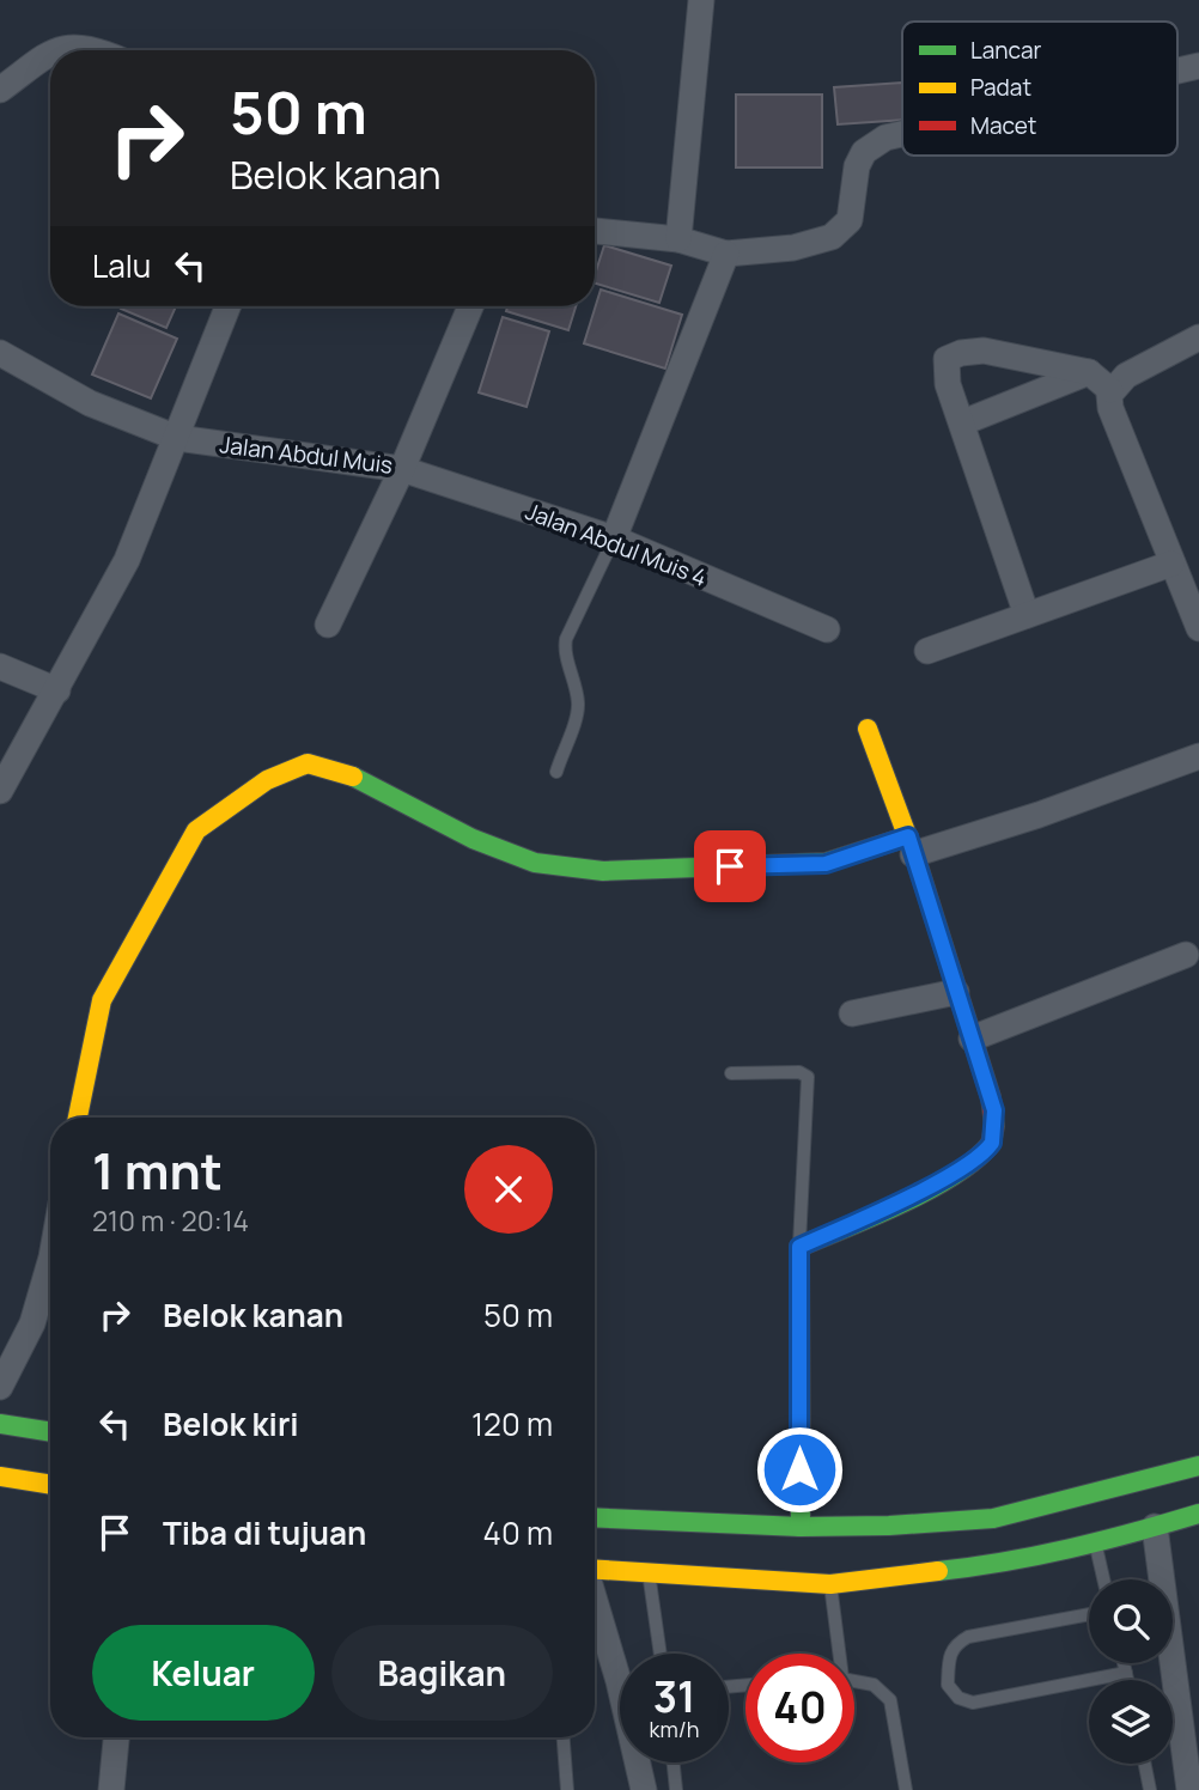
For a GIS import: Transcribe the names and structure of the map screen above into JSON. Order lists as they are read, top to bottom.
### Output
{
  "streets": {
    "street": ["Jalan Abdul Muis", "Jalan Abdul Muis 4"]
  },
  "crossings": [
    ["Jalan Abdul Muis", "Jalan Abdul Muis 4"]
  ],
  "legend": ["Lancar", "Padat", "Macet"],
  "page": {
    "turn": ["50 m", "Belok kanan"],
    "then": "Lalu",
    "heading": ["1 mnt", "210 m · 20:14"],
    "list": [
      {
        "name": "Belok kanan",
        "value": "50 m"
      },
      {
        "name": "Belok kiri",
        "value": "120 m"
      },
      {
        "name": "Tiba di tujuan",
        "value": "40 m"
      }
    ],
    "buttons": ["Keluar", "Bagikan"],
    "speed": "31 km/h",
    "limit": "40"
  }
}
